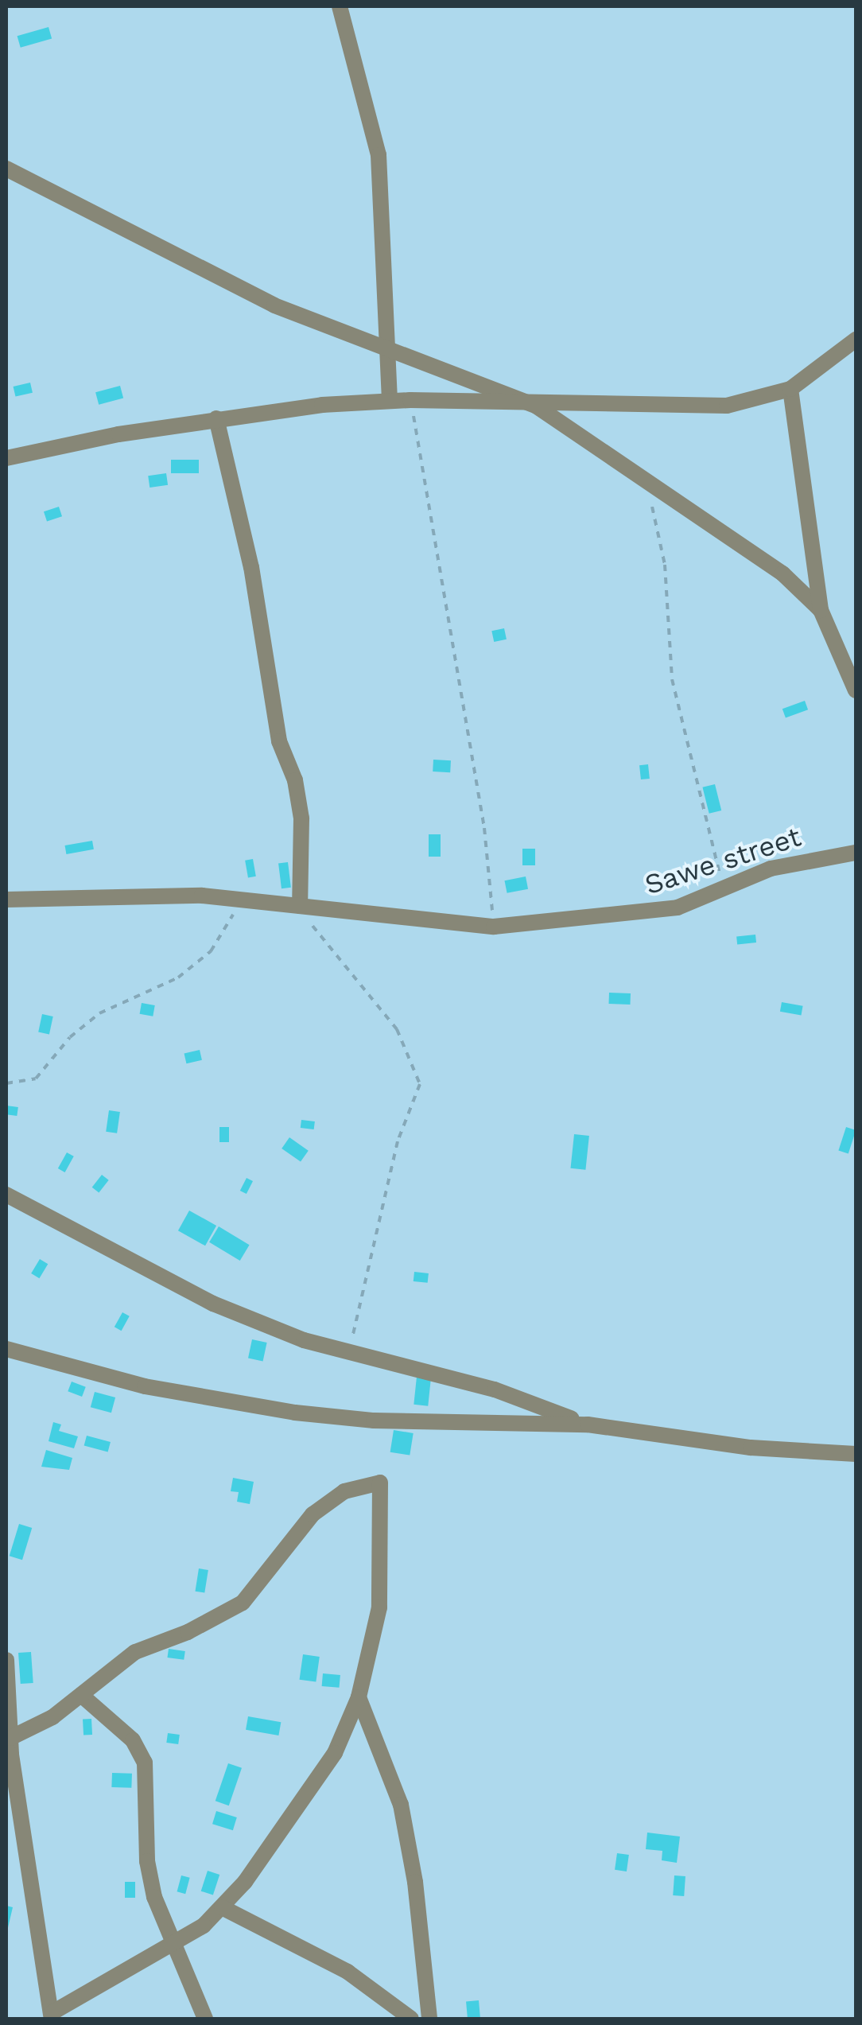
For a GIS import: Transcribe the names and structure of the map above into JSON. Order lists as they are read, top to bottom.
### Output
{
  "streets": {
    "street": ["Sawe street"]
  }
}
